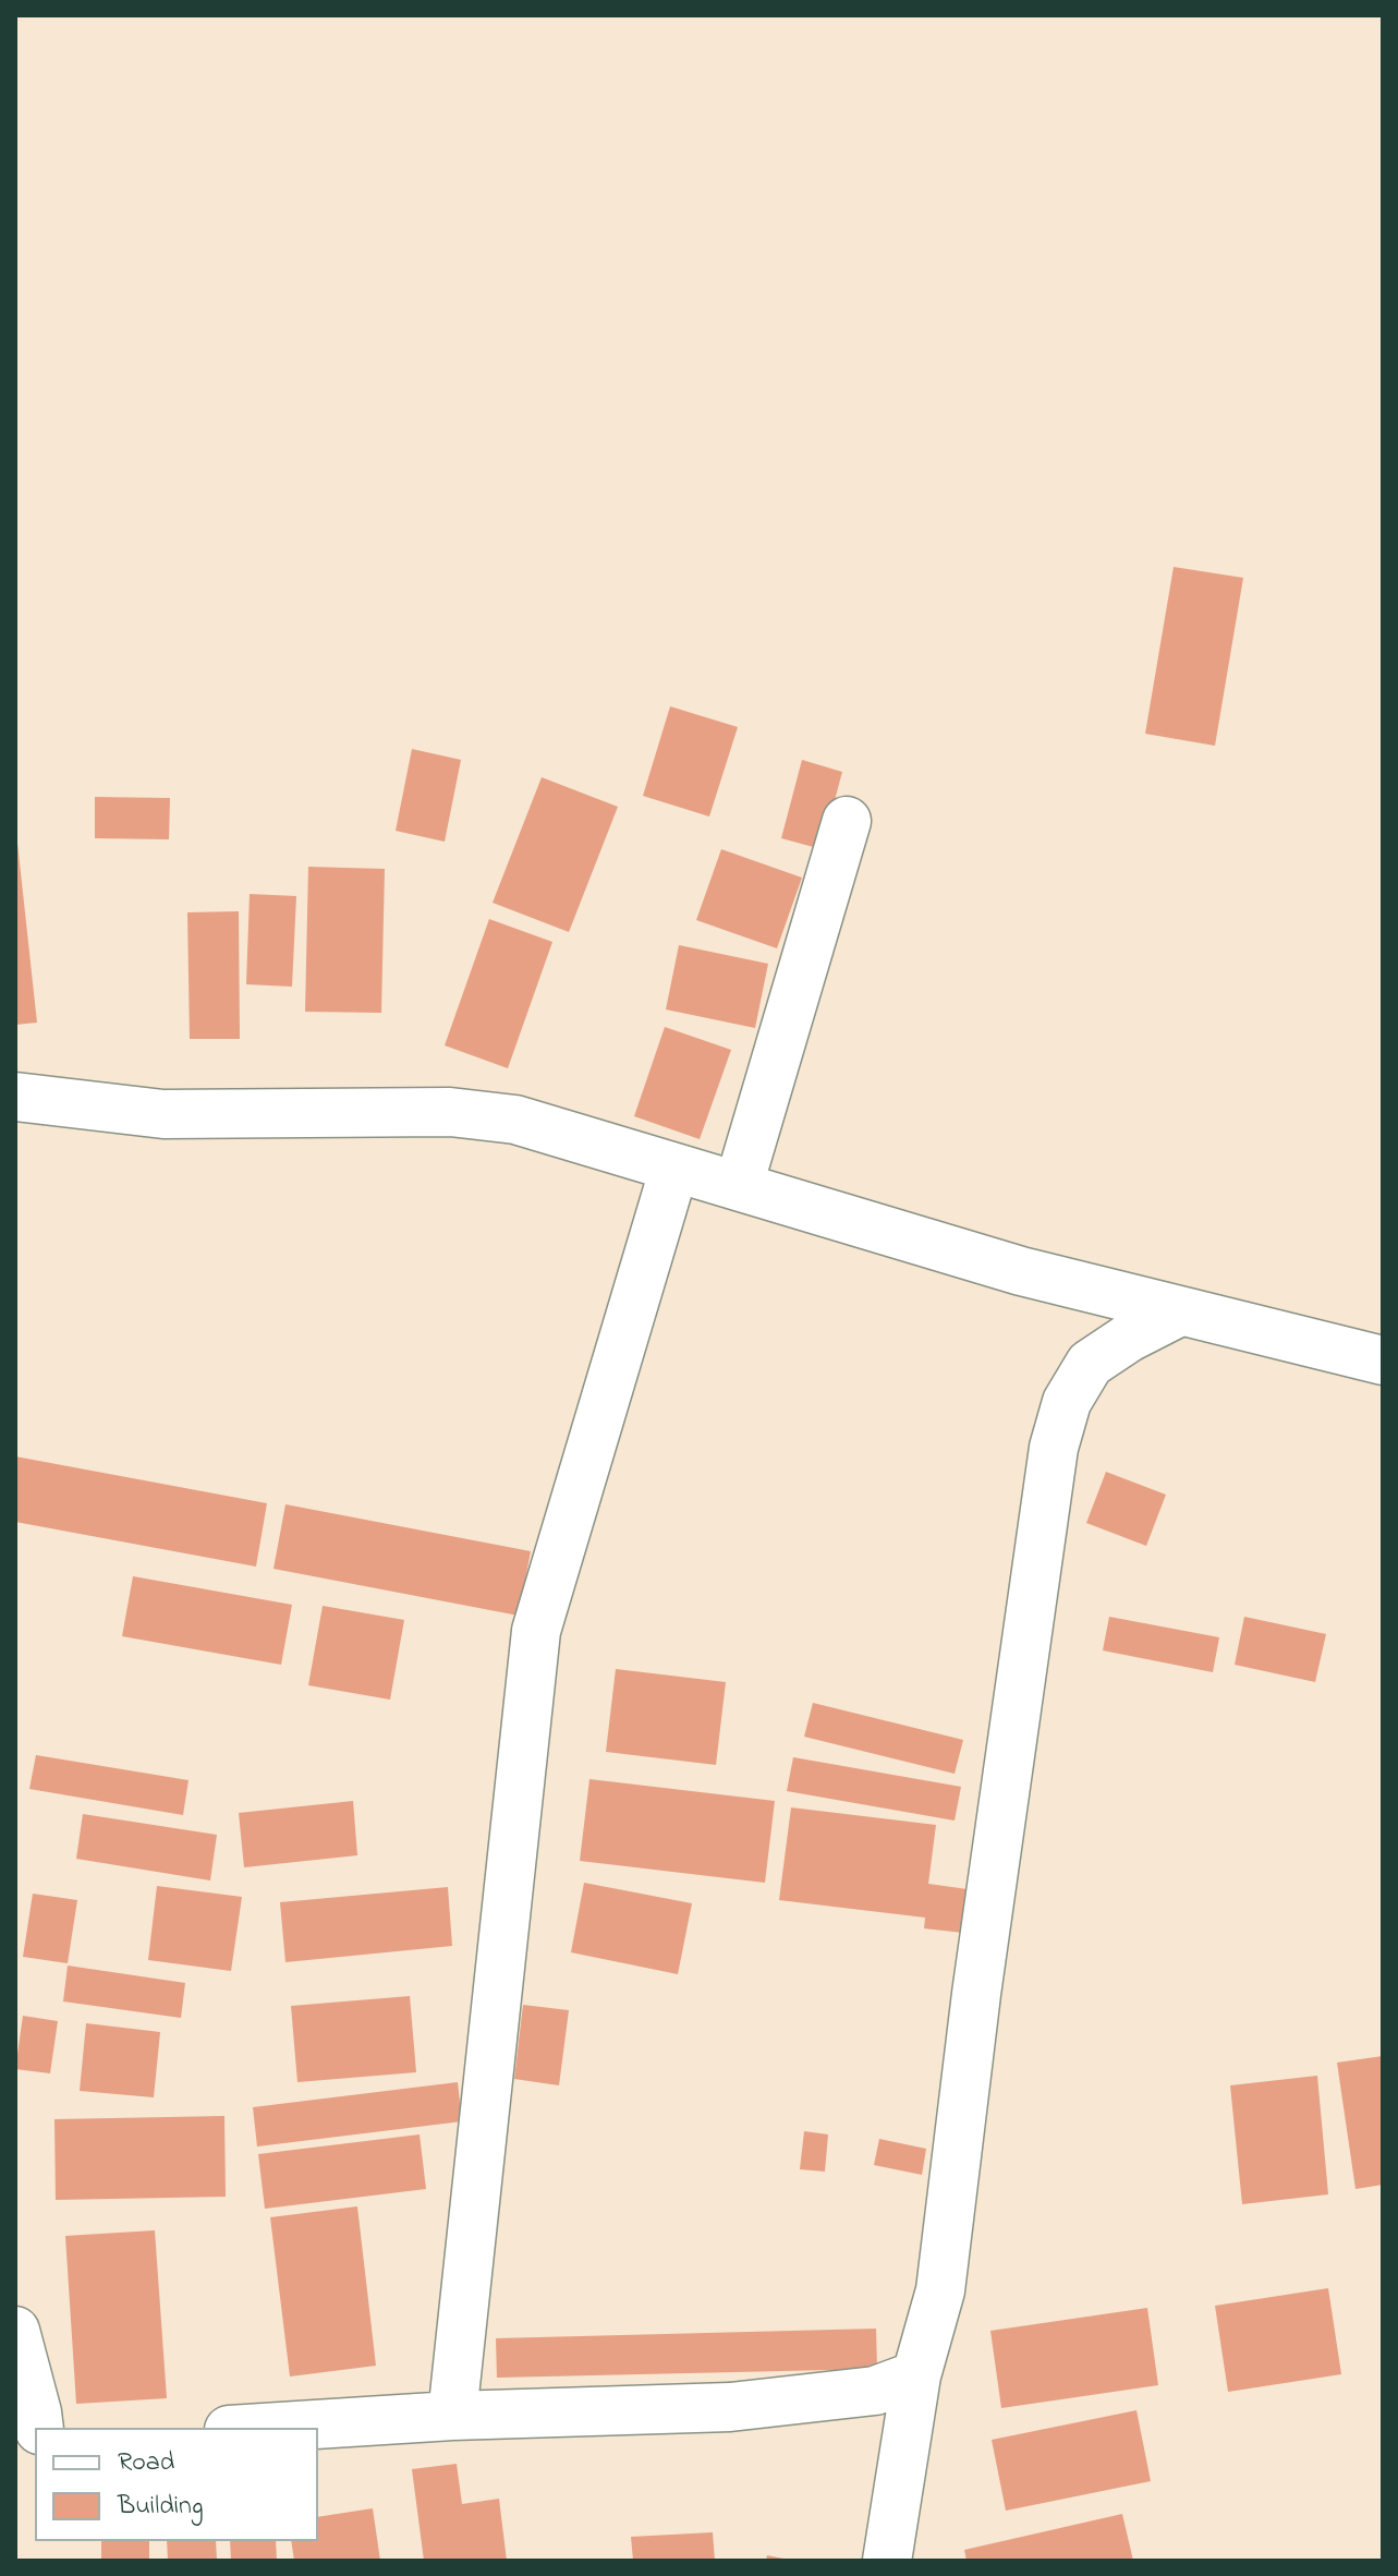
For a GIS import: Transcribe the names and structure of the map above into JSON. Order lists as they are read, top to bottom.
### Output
{
  "legend": ["Road", "Building"]
}
